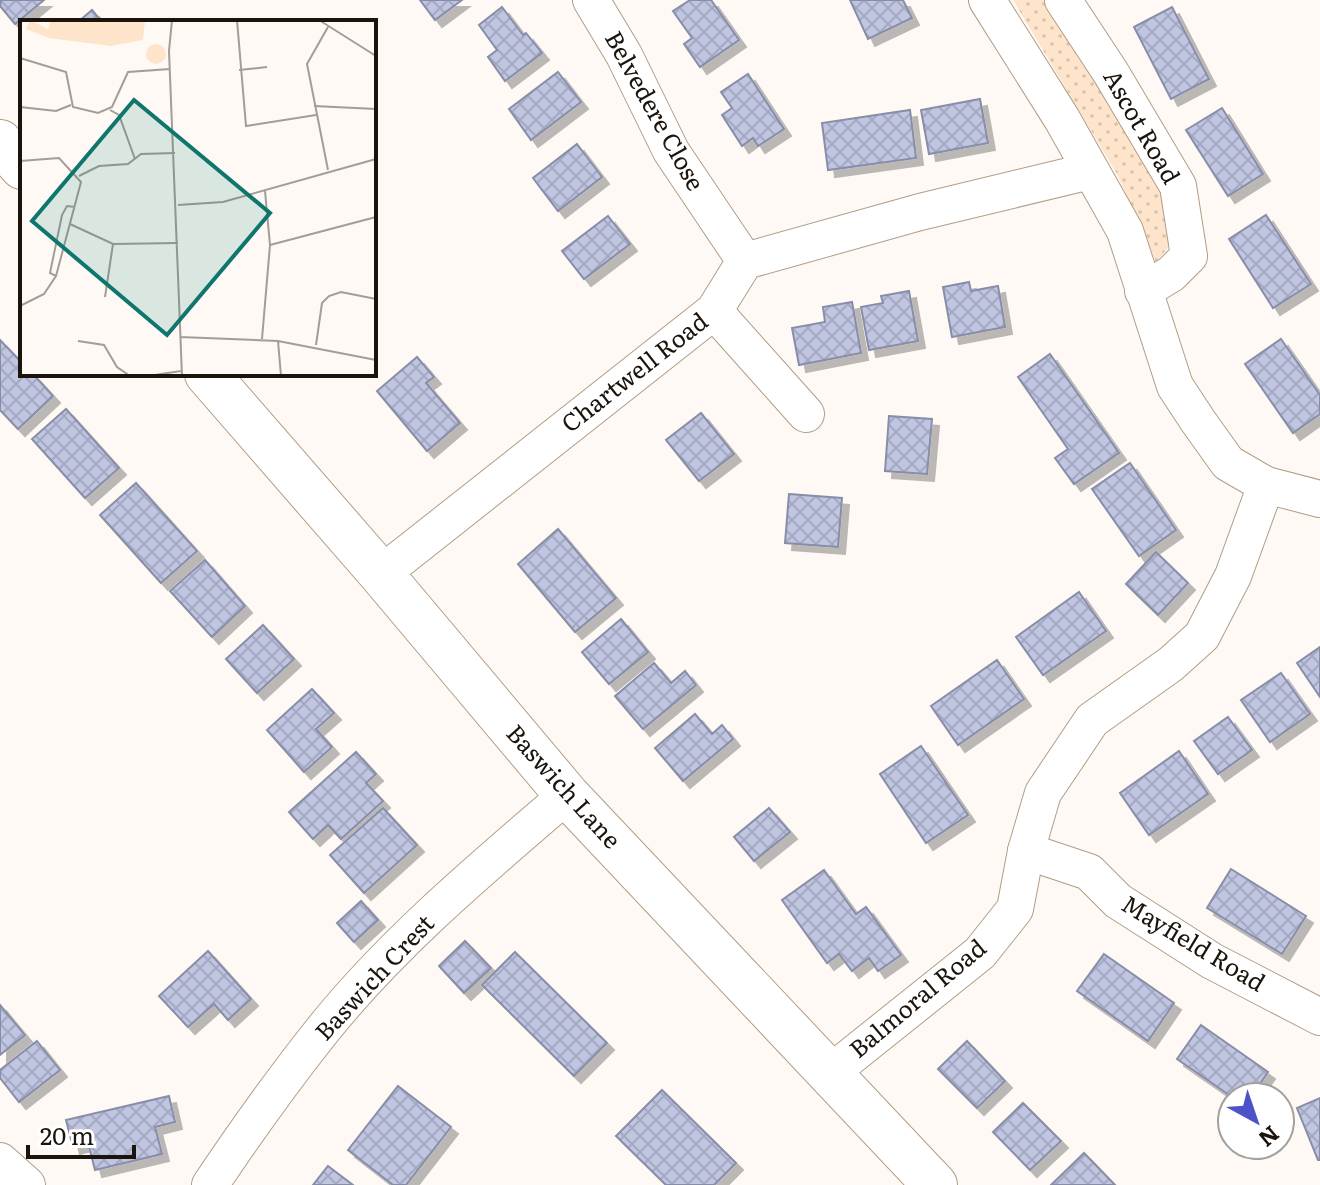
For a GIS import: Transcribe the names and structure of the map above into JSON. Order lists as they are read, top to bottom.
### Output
{
  "streets": {
    "street": [
      "Belvedere Close",
      "Ascot Road",
      "Chartwell Road",
      "Baswich Lane",
      "Mayfield Road",
      "Baswich Crest",
      "Balmoral Road"
    ]
  },
  "crossings": [
    ["Belvedere Close", "Chartwell Road"],
    ["Chartwell Road", "Baswich Lane"],
    ["Baswich Lane", "Baswich Crest"],
    ["Baswich Lane", "Balmoral Road"],
    ["Mayfield Road", "Balmoral Road"]
  ],
  "scale_bar": "20 m",
  "north": "bottom right"
}
